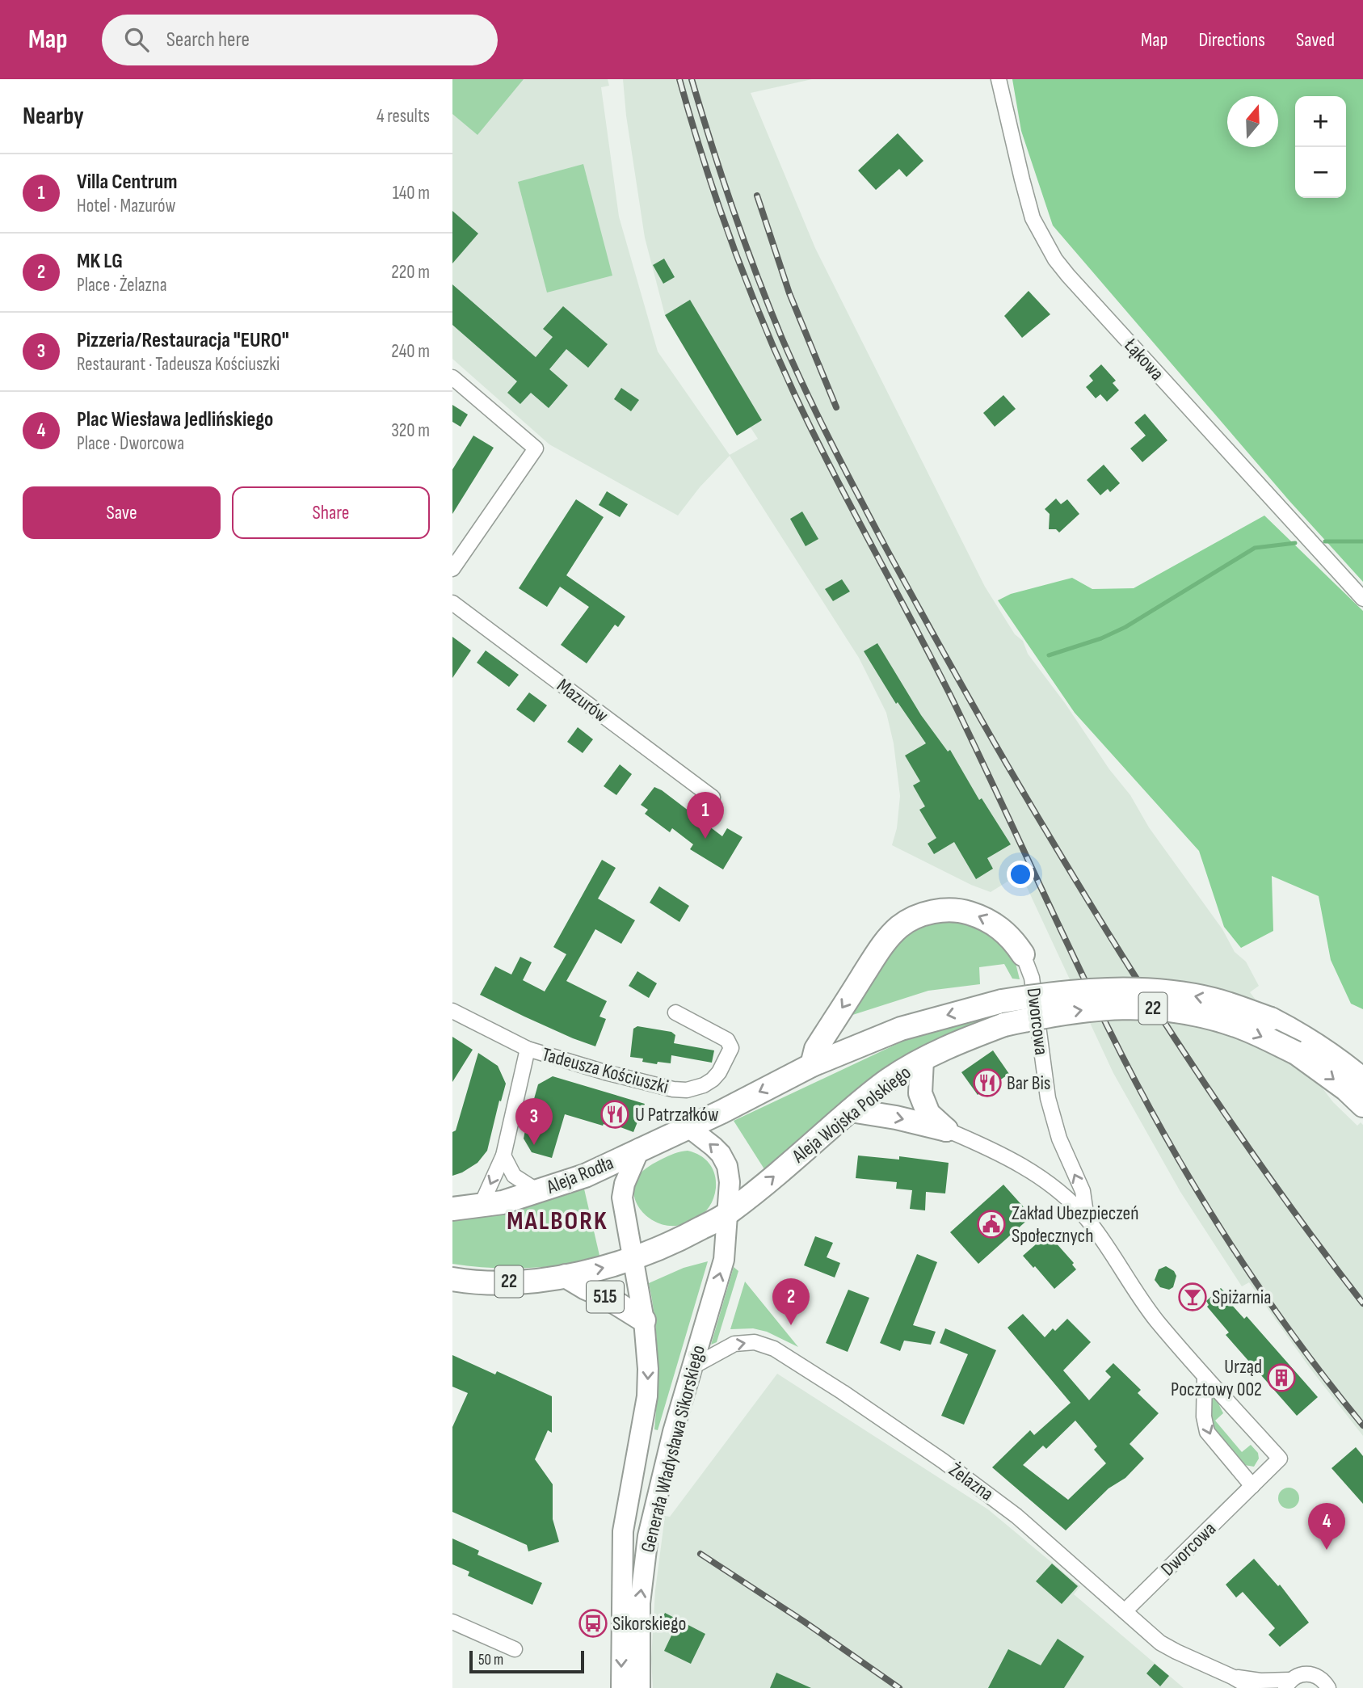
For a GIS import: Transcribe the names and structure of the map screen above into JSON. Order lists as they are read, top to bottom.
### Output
{
  "streets": {
    "main road": [
      "22",
      "Aleja Wojska Polskiego",
      "Aleja Rodła",
      "515",
      "Generała Władysława Sikorskiego"
    ],
    "street": [
      "Łąkowa",
      "Mazurów",
      "Dworcowa",
      "Tadeusza Kościuszki",
      "Żelazna"
    ]
  },
  "crossings": [
    ["22", "Aleja Wojska Polskiego"],
    ["22", "Aleja Rodła"],
    ["22", "515"],
    ["22", "Generała Władysława Sikorskiego"],
    ["Dworcowa", "Żelazna"],
    ["Tadeusza Kościuszki", "Aleja Rodła"],
    ["Aleja Wojska Polskiego", "Aleja Rodła"],
    ["Aleja Wojska Polskiego", "Generała Władysława Sikorskiego"],
    ["Aleja Rodła", "Generała Władysława Sikorskiego"],
    ["515", "Generała Władysława Sikorskiego"],
    ["Generała Władysława Sikorskiego", "Żelazna"]
  ],
  "one_way": ["Żelazna"],
  "districts": ["MALBORK"],
  "places": {
    "restaurant": ["Bar Bis", "U Patrzałków"],
    "public building": ["Zakład Ubezpieczeń Społecznych"],
    "bar": ["Spiżarnia"],
    "building": ["Urząd Pocztowy 002"],
    "bus stop": ["Sikorskiego"]
  },
  "scale_bar": "50 m",
  "north": "top",
  "page": {
    "header": "Map",
    "search": "Search here",
    "nav": ["Map", "Directions", "Saved"],
    "heading": ["Nearby", "4 results"],
    "map_buttons": ["+", "−"],
    "list": [
      {
        "mark": "1",
        "name": "Villa Centrum",
        "note": "Hotel · Mazurów",
        "value": "140 m"
      },
      {
        "mark": "2",
        "name": "MK LG",
        "note": "Place · Żelazna",
        "value": "220 m"
      },
      {
        "mark": "3",
        "name": "Pizzeria/Restauracja \"EURO\"",
        "note": "Restaurant · Tadeusza Kościuszki",
        "value": "240 m"
      },
      {
        "mark": "4",
        "name": "Plac Wiesława Jedlińskiego",
        "note": "Place · Dworcowa",
        "value": "320 m"
      }
    ],
    "buttons": ["Save", "Share"],
    "pins": [
      "1",
      "3",
      "2",
      "4"
    ],
    "scale": "50 m"
  }
}
